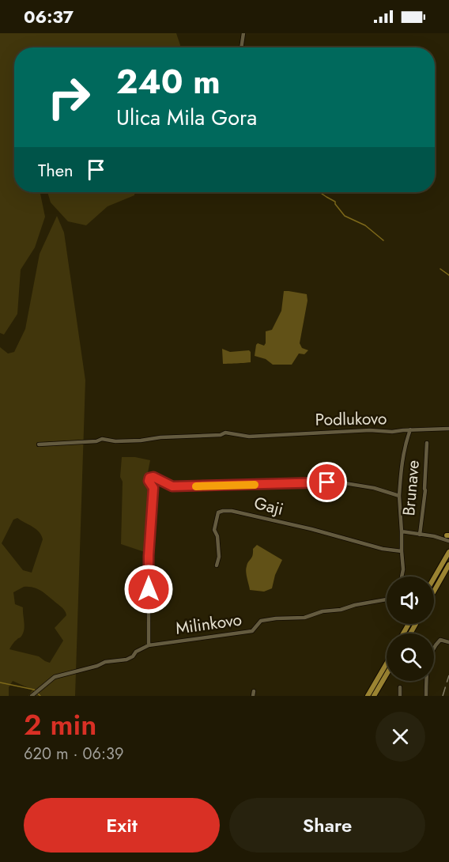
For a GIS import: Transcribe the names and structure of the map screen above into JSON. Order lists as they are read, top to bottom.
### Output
{
  "streets": {
    "street": [
      "Podlukovo",
      "Brunave",
      "Gaji",
      "Milinkovo"
    ]
  },
  "page": {
    "status": "06:37",
    "turn": ["240 m", "Ulica Mila Gora"],
    "then": "Then",
    "heading": ["2 min", "620 m · 06:39"],
    "buttons": ["Exit", "Share"]
  }
}
